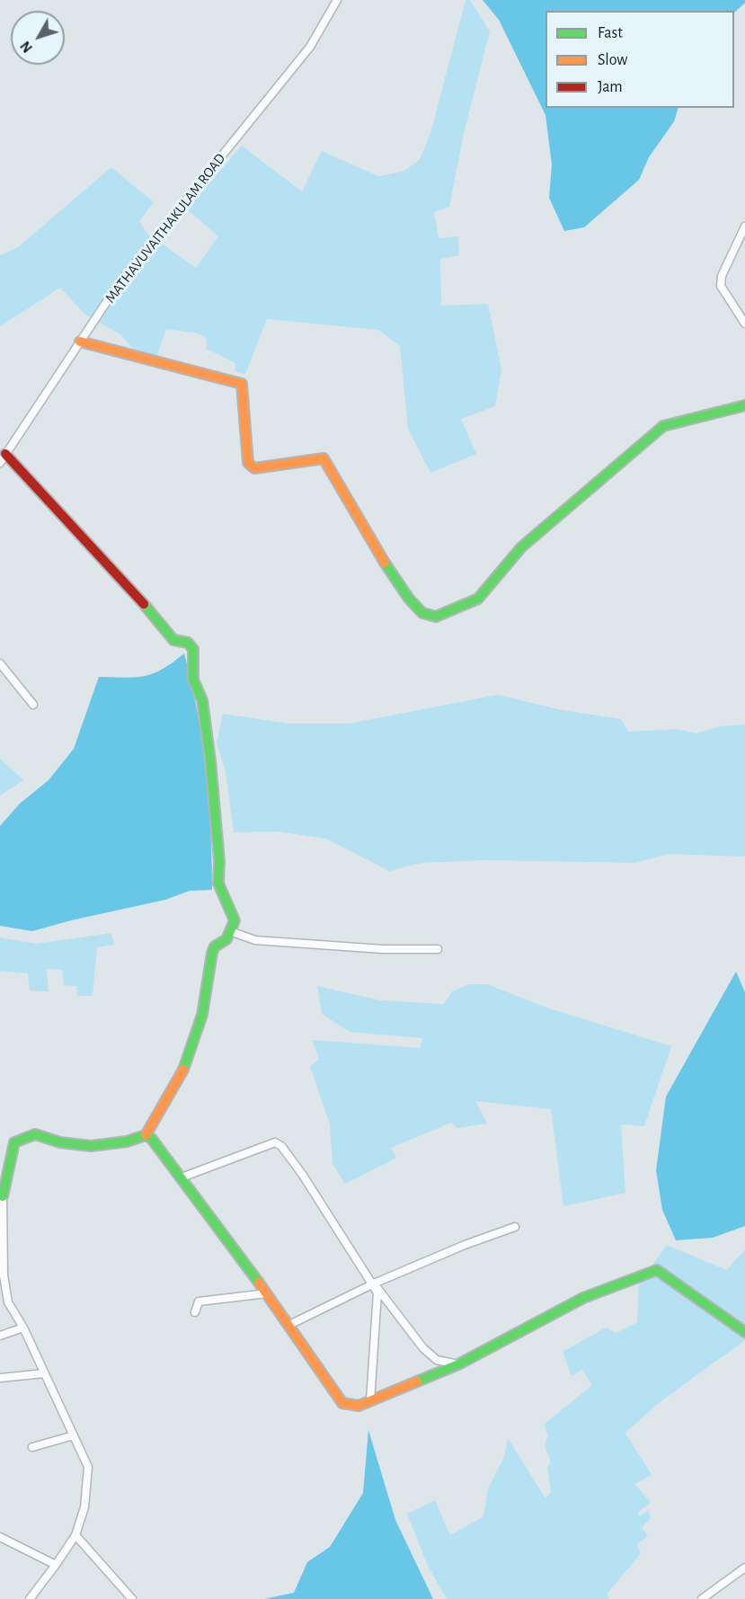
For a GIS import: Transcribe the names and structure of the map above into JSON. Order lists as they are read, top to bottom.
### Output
{
  "streets": {
    "street": ["MATHAVUVAITHAKULAM ROAD"]
  },
  "legend": ["Fast", "Slow", "Jam"],
  "north": "bottom left"
}
